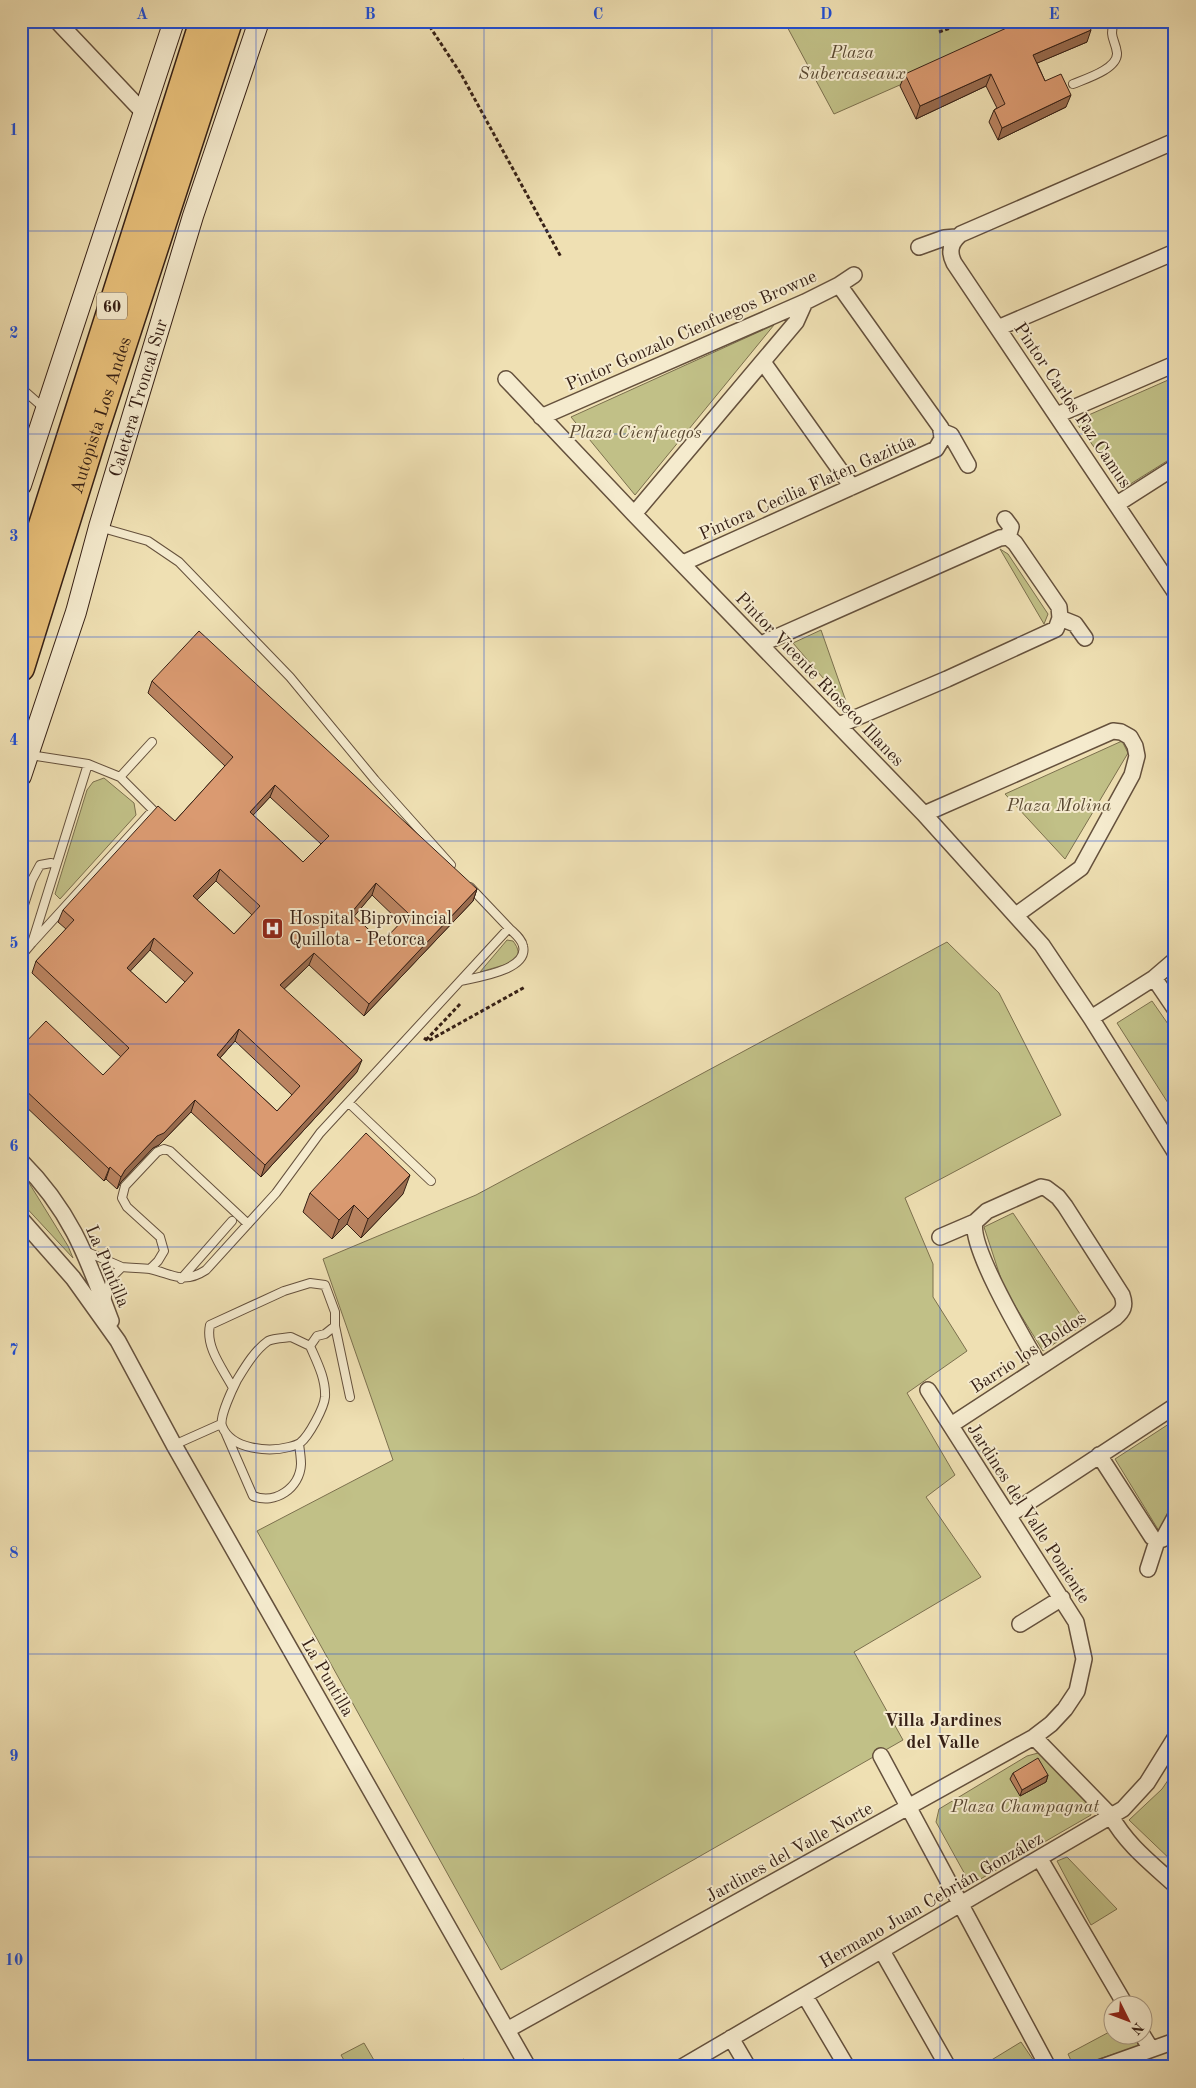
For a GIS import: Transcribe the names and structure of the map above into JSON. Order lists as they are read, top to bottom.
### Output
{
  "streets": {
    "highway": ["60", "Autopista Los Andes"],
    "street": [
      "Pintor Gonzalo Cienfuegos Browne",
      "Caletera Troncal Sur",
      "Pintor Carlos Faz Camus",
      "Pintora Cecilia Flaten Gazitúa",
      "Pintor Vicente Rioseco Illanes",
      "La Puntilla",
      "Barrio los Boldos",
      "Jardines del Valle Poniente",
      "Jardines del Valle Norte",
      "Hermano Juan Cebrián González"
    ]
  },
  "crossings": [
    ["Pintor Gonzalo Cienfuegos Browne", "Pintor Vicente Rioseco Illanes"],
    ["Pintora Cecilia Flaten Gazitúa", "Pintor Vicente Rioseco Illanes"],
    ["La Puntilla", "Jardines del Valle Norte"],
    ["Barrio los Boldos", "Jardines del Valle Poniente"],
    ["Jardines del Valle Poniente", "Jardines del Valle Norte"]
  ],
  "districts": ["Villa Jardines del Valle"],
  "parks": [
    "Plaza Subercaseaux",
    "Plaza Cienfuegos",
    "Plaza Molina",
    "Plaza Champagnat"
  ],
  "places": {
    "hospital": ["Hospital Biprovincial Quillota - Petorca"]
  },
  "north": "bottom right",
  "grid": {
    "columns": [
      "A",
      "B",
      "C",
      "D",
      "E"
    ],
    "rows": [
      "1",
      "2",
      "3",
      "4",
      "5",
      "6",
      "7",
      "8",
      "9",
      "10"
    ]
  }
}
